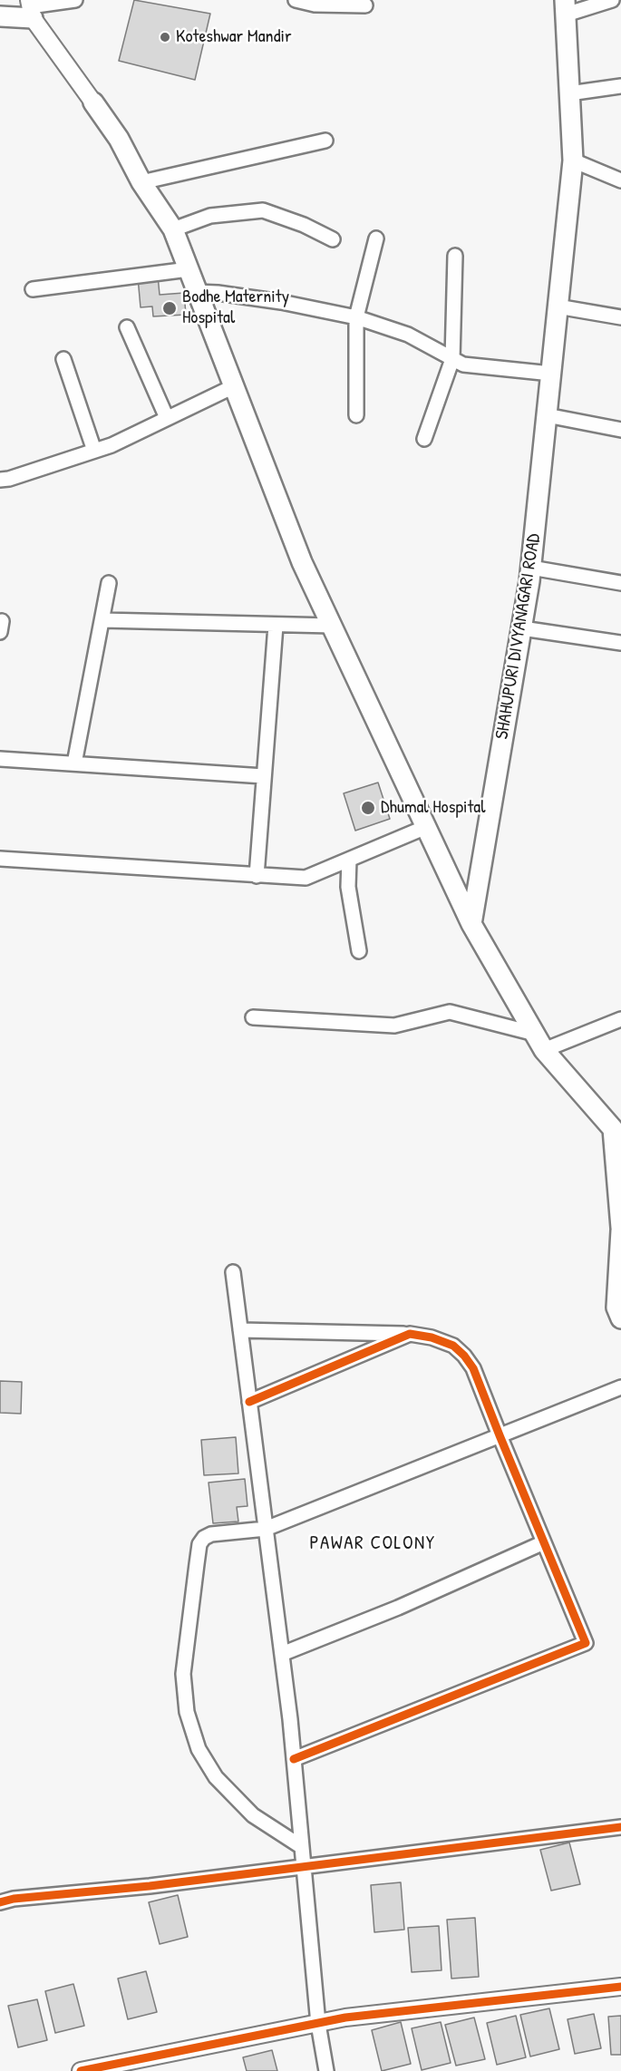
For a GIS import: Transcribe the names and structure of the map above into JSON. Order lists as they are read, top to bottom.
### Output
{
  "streets": {
    "main road": ["SHAHUPURI DIVYANAGARI ROAD"]
  },
  "districts": ["PAWAR COLONY"],
  "places": ["Koteshwar Mandir", "Bodhe Maternity Hospital", "Dhumal Hospital"]
}
